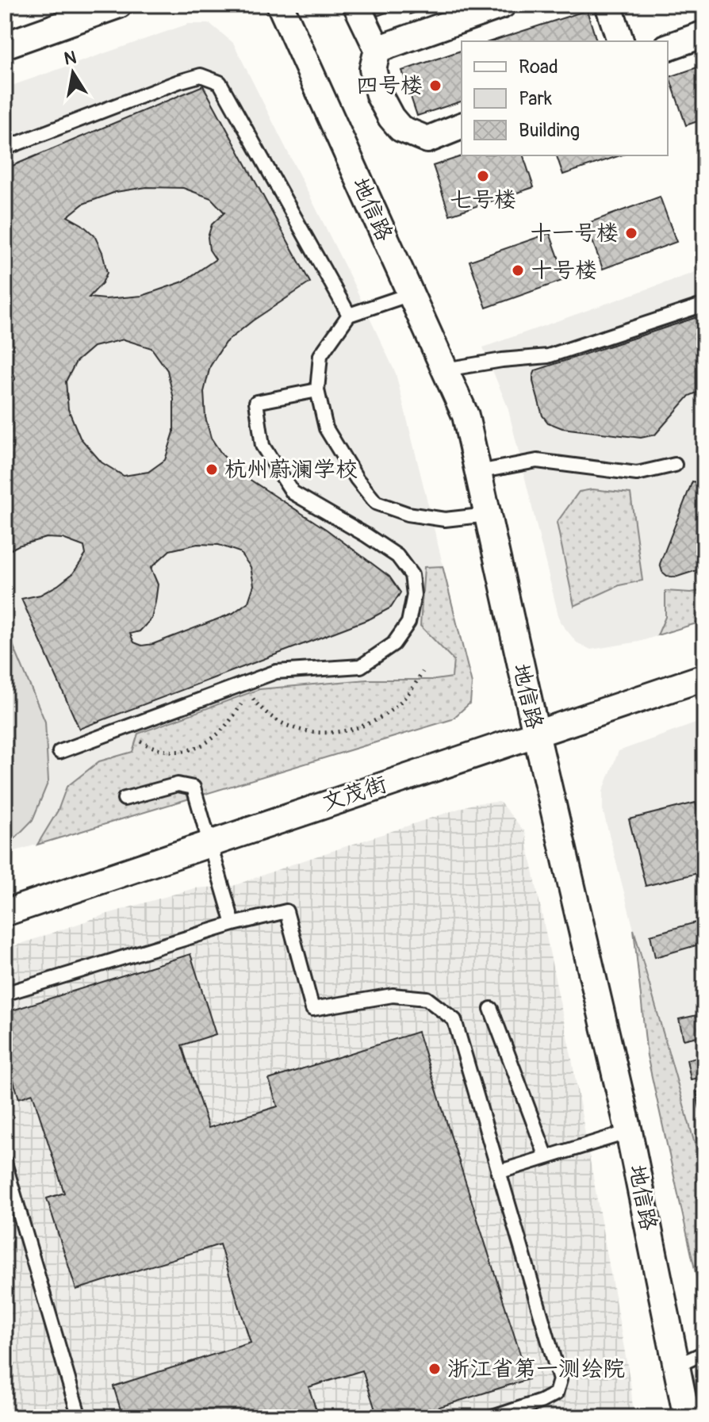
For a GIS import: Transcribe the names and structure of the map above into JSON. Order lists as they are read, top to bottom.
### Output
{
  "streets": {
    "street": ["地信路", "文茂街"]
  },
  "crossings": [
    ["地信路", "文茂街"]
  ],
  "places": [
    "四号楼",
    "七号楼",
    "十一号楼",
    "十号楼",
    "杭州蔚澜学校",
    "浙江省第一测绘院"
  ],
  "legend": ["Road", "Park", "Building"],
  "north": "top"
}
